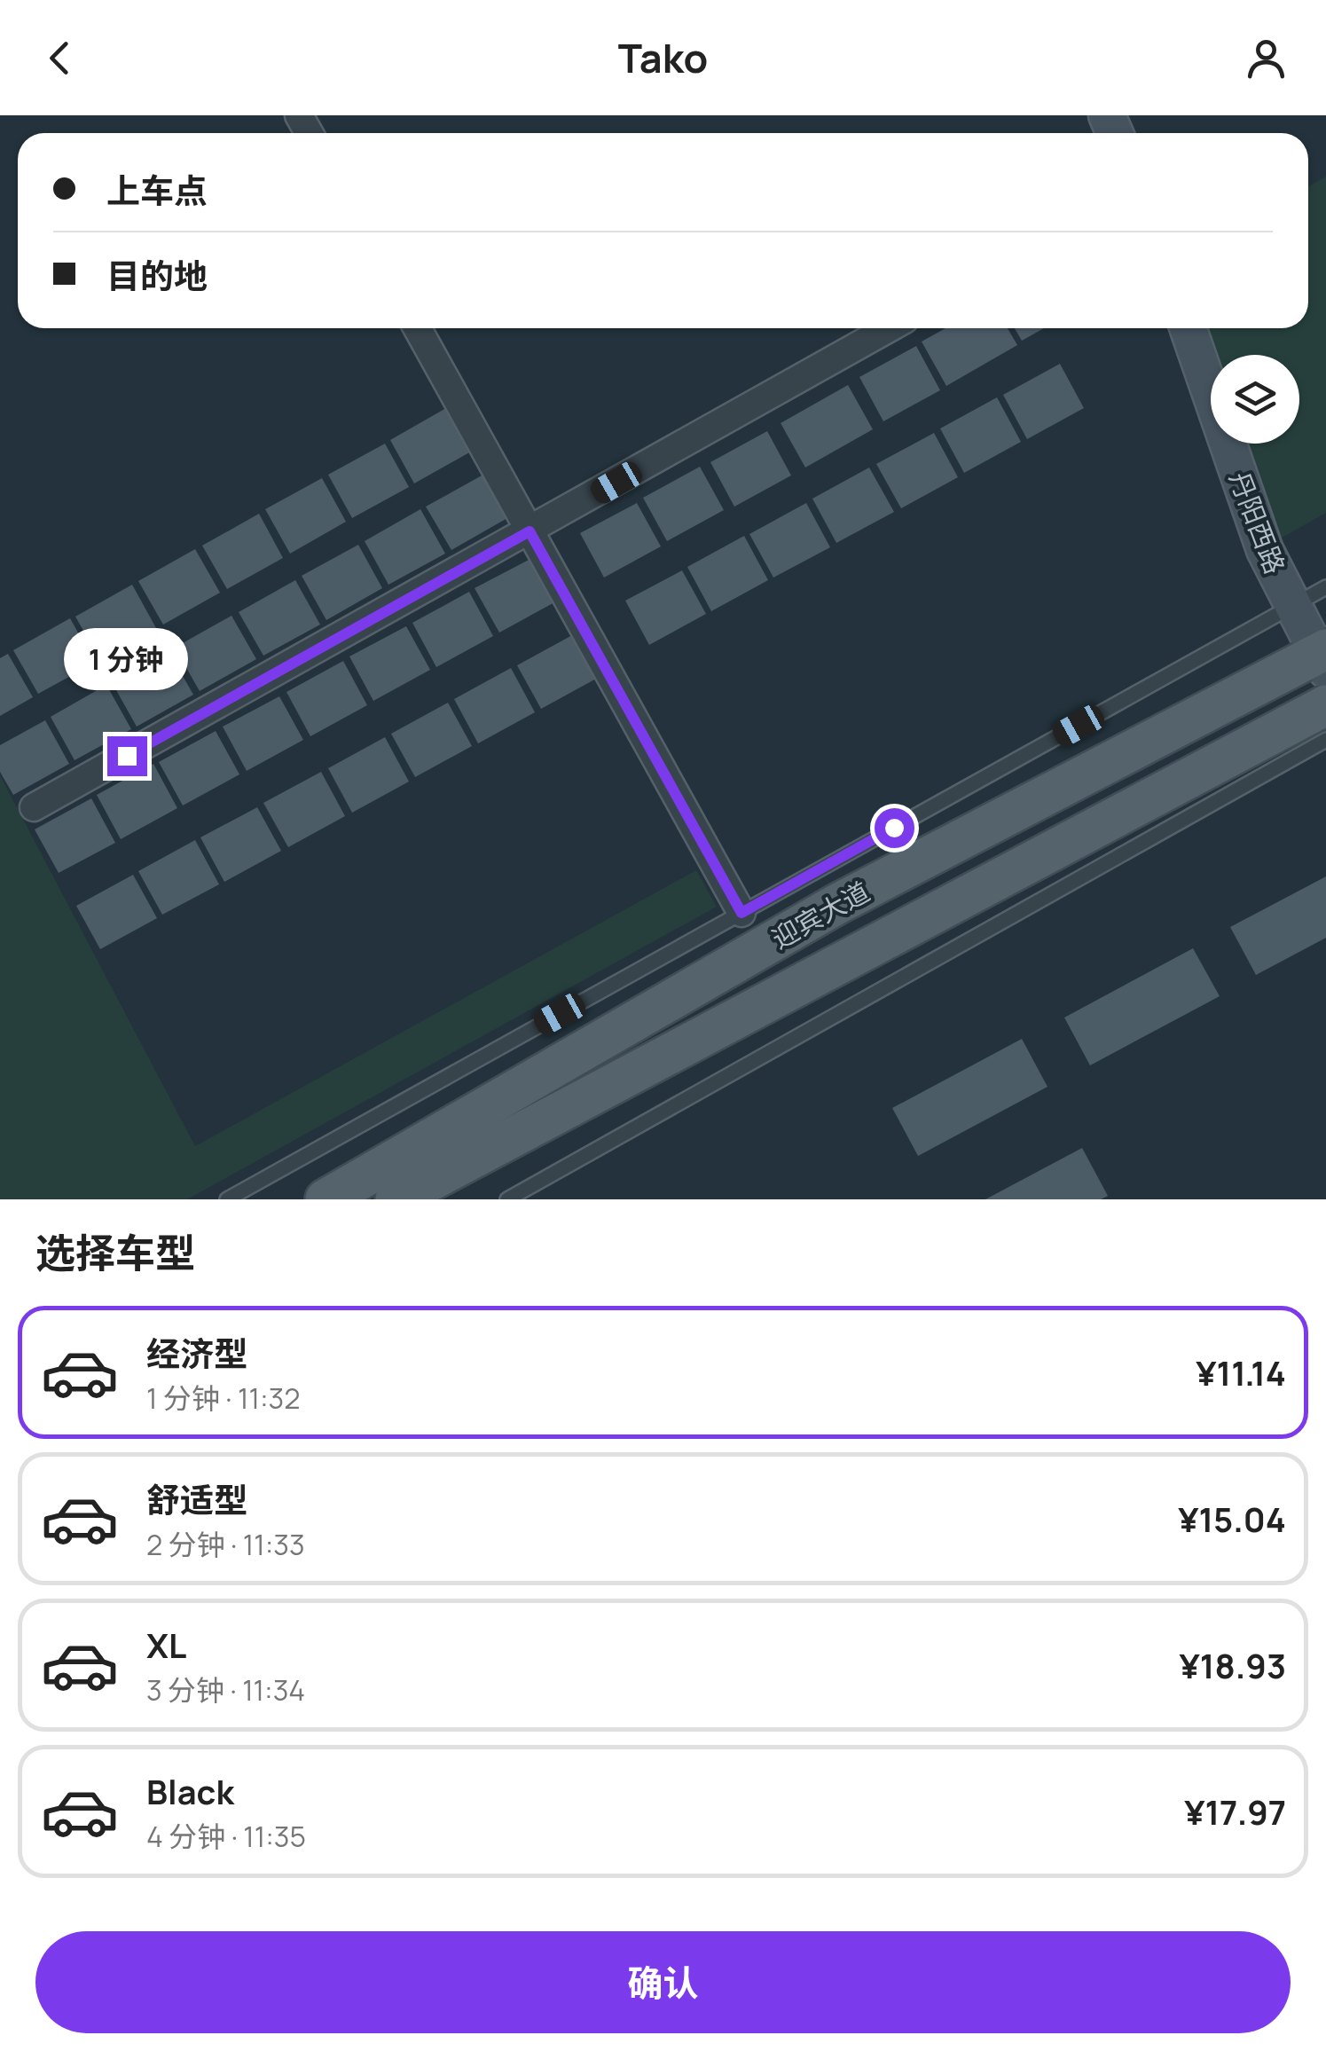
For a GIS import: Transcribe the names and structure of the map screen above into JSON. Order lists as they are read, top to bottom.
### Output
{
  "streets": {
    "main road": ["迎宾大道"],
    "street": ["丹阳西路"]
  },
  "crossings": [
    ["丹阳西路", "迎宾大道"]
  ],
  "page": {
    "header": "Tako",
    "banner": ["上车点", "目的地"],
    "bubble": "1 分钟",
    "heading": "选择车型",
    "list": [
      {
        "name": "经济型",
        "note": "1 分钟 · 11:32",
        "value": "¥11.14"
      },
      {
        "name": "舒适型",
        "note": "2 分钟 · 11:33",
        "value": "¥15.04"
      },
      {
        "name": "XL",
        "note": "3 分钟 · 11:34",
        "value": "¥18.93"
      },
      {
        "name": "Black",
        "note": "4 分钟 · 11:35",
        "value": "¥17.97"
      }
    ],
    "buttons": "确认"
  }
}
